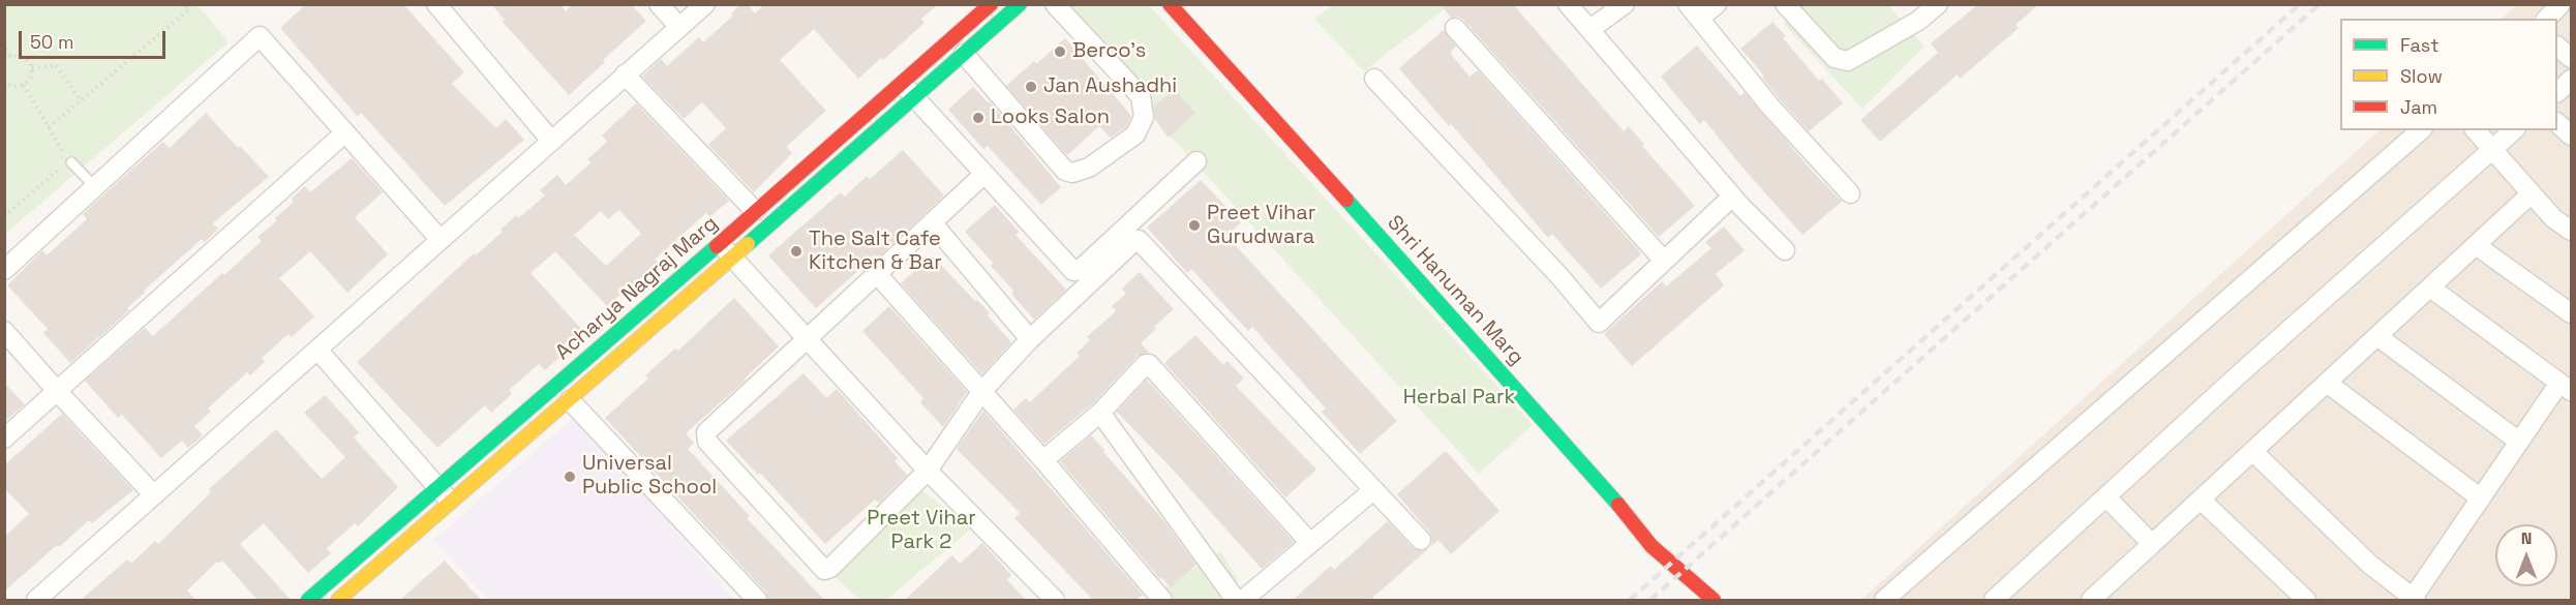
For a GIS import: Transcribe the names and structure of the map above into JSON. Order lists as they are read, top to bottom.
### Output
{
  "streets": {
    "street": ["Acharya Nagraj Marg", "Shri Hanuman Marg"]
  },
  "parks": ["Herbal Park", "Preet Vihar Park 2"],
  "places": [
    "Berco's",
    "Jan Aushadhi",
    "Looks Salon",
    "Preet Vihar Gurudwara",
    "The Salt Cafe Kitchen & Bar",
    "Universal Public School"
  ],
  "legend": ["Fast", "Slow", "Jam"],
  "scale_bar": "50 m",
  "north": "top"
}
